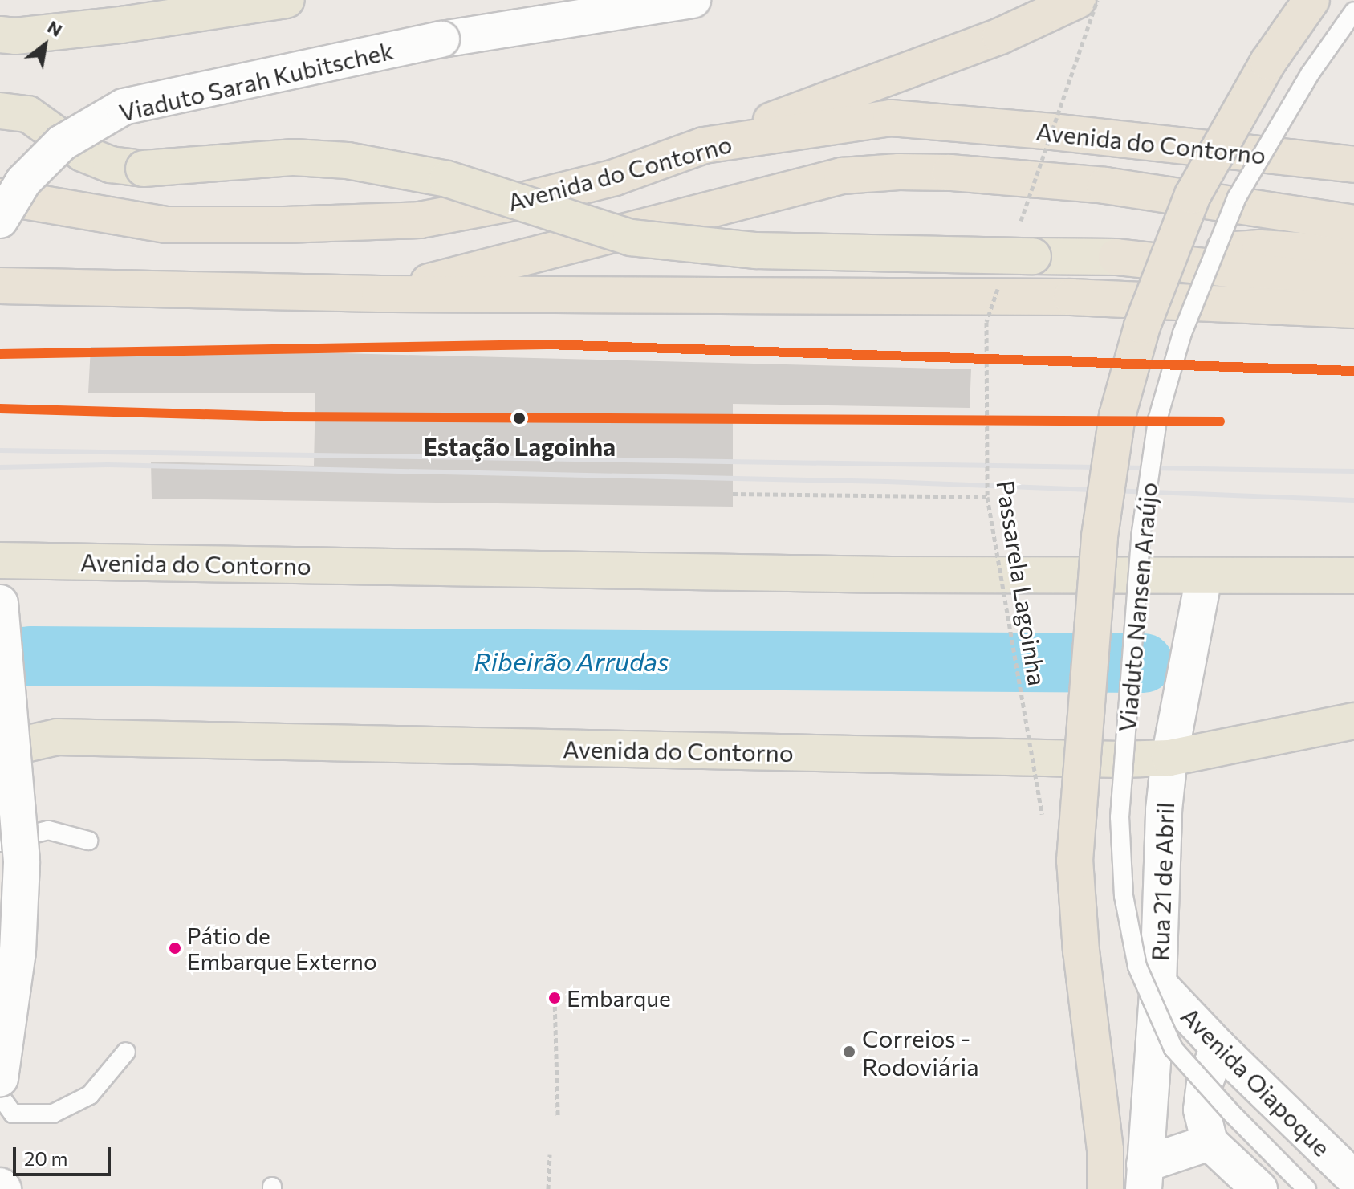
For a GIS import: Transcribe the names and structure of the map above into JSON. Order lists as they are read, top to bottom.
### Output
{
  "streets": {
    "highway": ["Avenida do Contorno"],
    "main road": ["Viaduto Sarah Kubitschek", "Rua 21 de Abril", "Avenida Oiapoque"],
    "lane": ["Viaduto Nansen Araújo"],
    "path": ["Passarela Lagoinha"]
  },
  "crossings": [
    ["Avenida do Contorno", "Rua 21 de Abril"],
    ["Rua 21 de Abril", "Avenida Oiapoque"]
  ],
  "water": ["Ribeirão Arrudas"],
  "places": [
    "Estação Lagoinha",
    "Pátio de Embarque Externo",
    "Embarque",
    "Correios - Rodoviária"
  ],
  "scale_bar": "20 m",
  "north": "top right"
}
